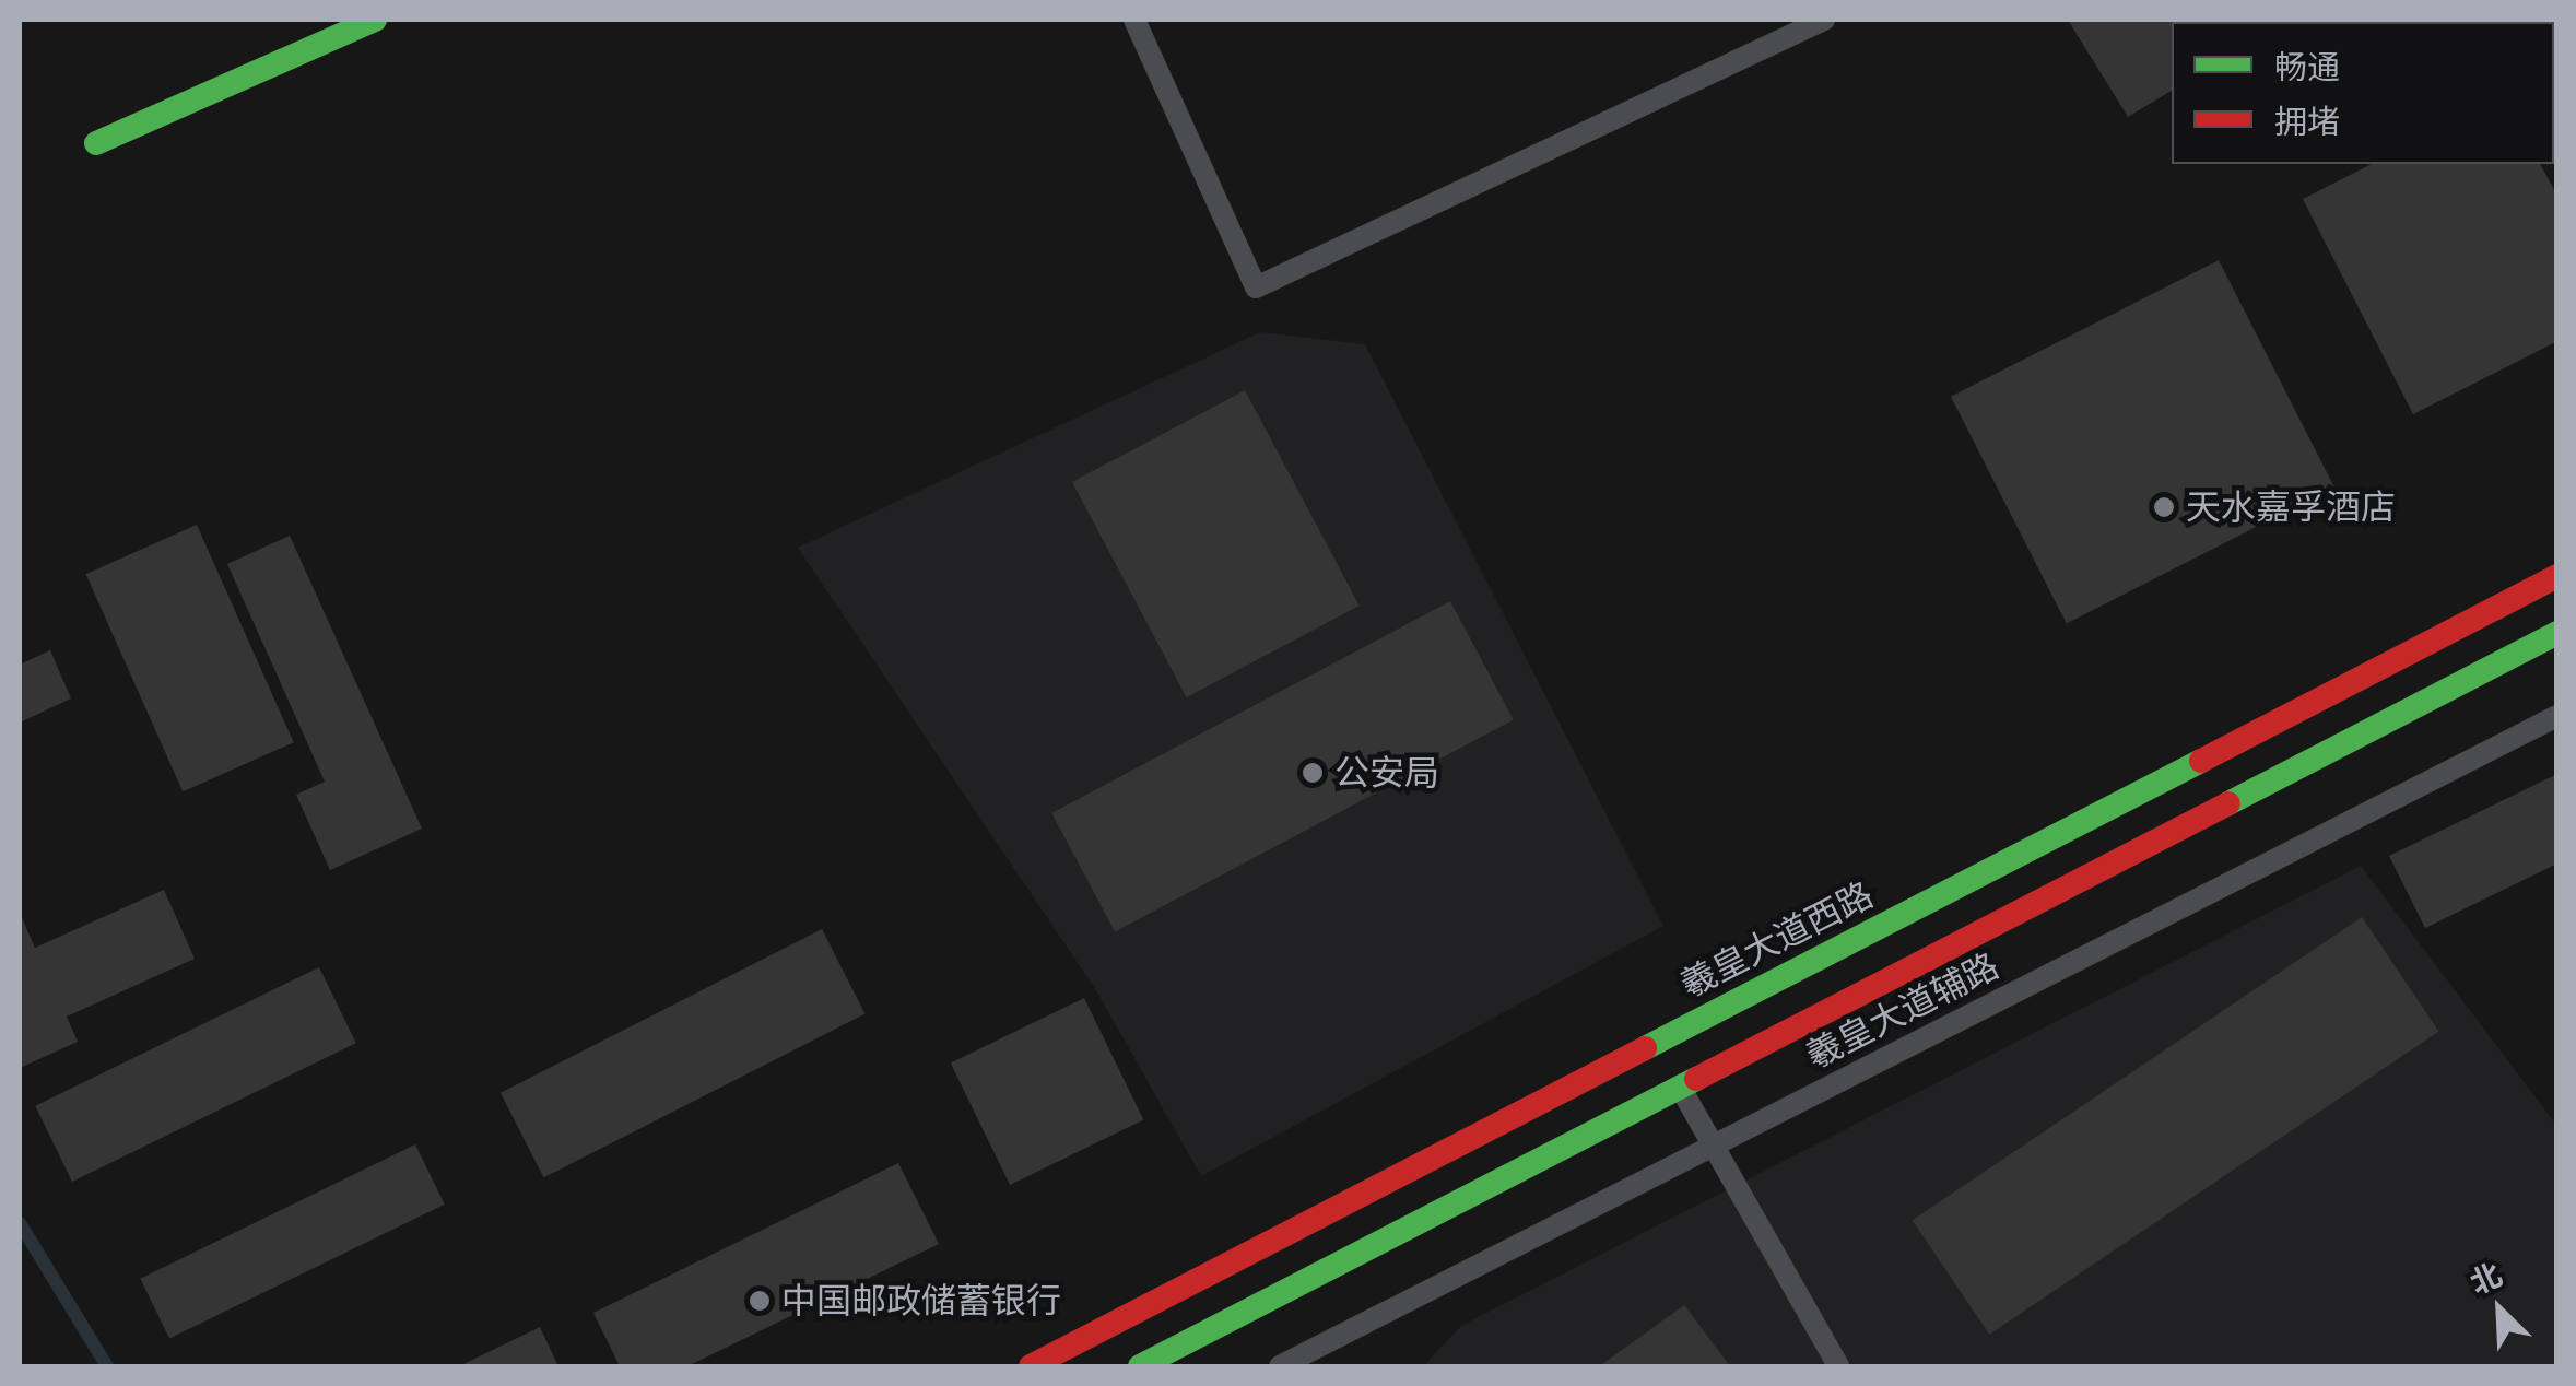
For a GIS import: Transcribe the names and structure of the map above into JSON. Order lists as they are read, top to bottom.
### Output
{
  "streets": {
    "main road": ["羲皇大道西路"],
    "lane": ["羲皇大道辅路"]
  },
  "places": ["天水嘉孚酒店", "公安局", "中国邮政储蓄银行"],
  "legend": ["畅通", "拥堵"],
  "north": "top left"
}
